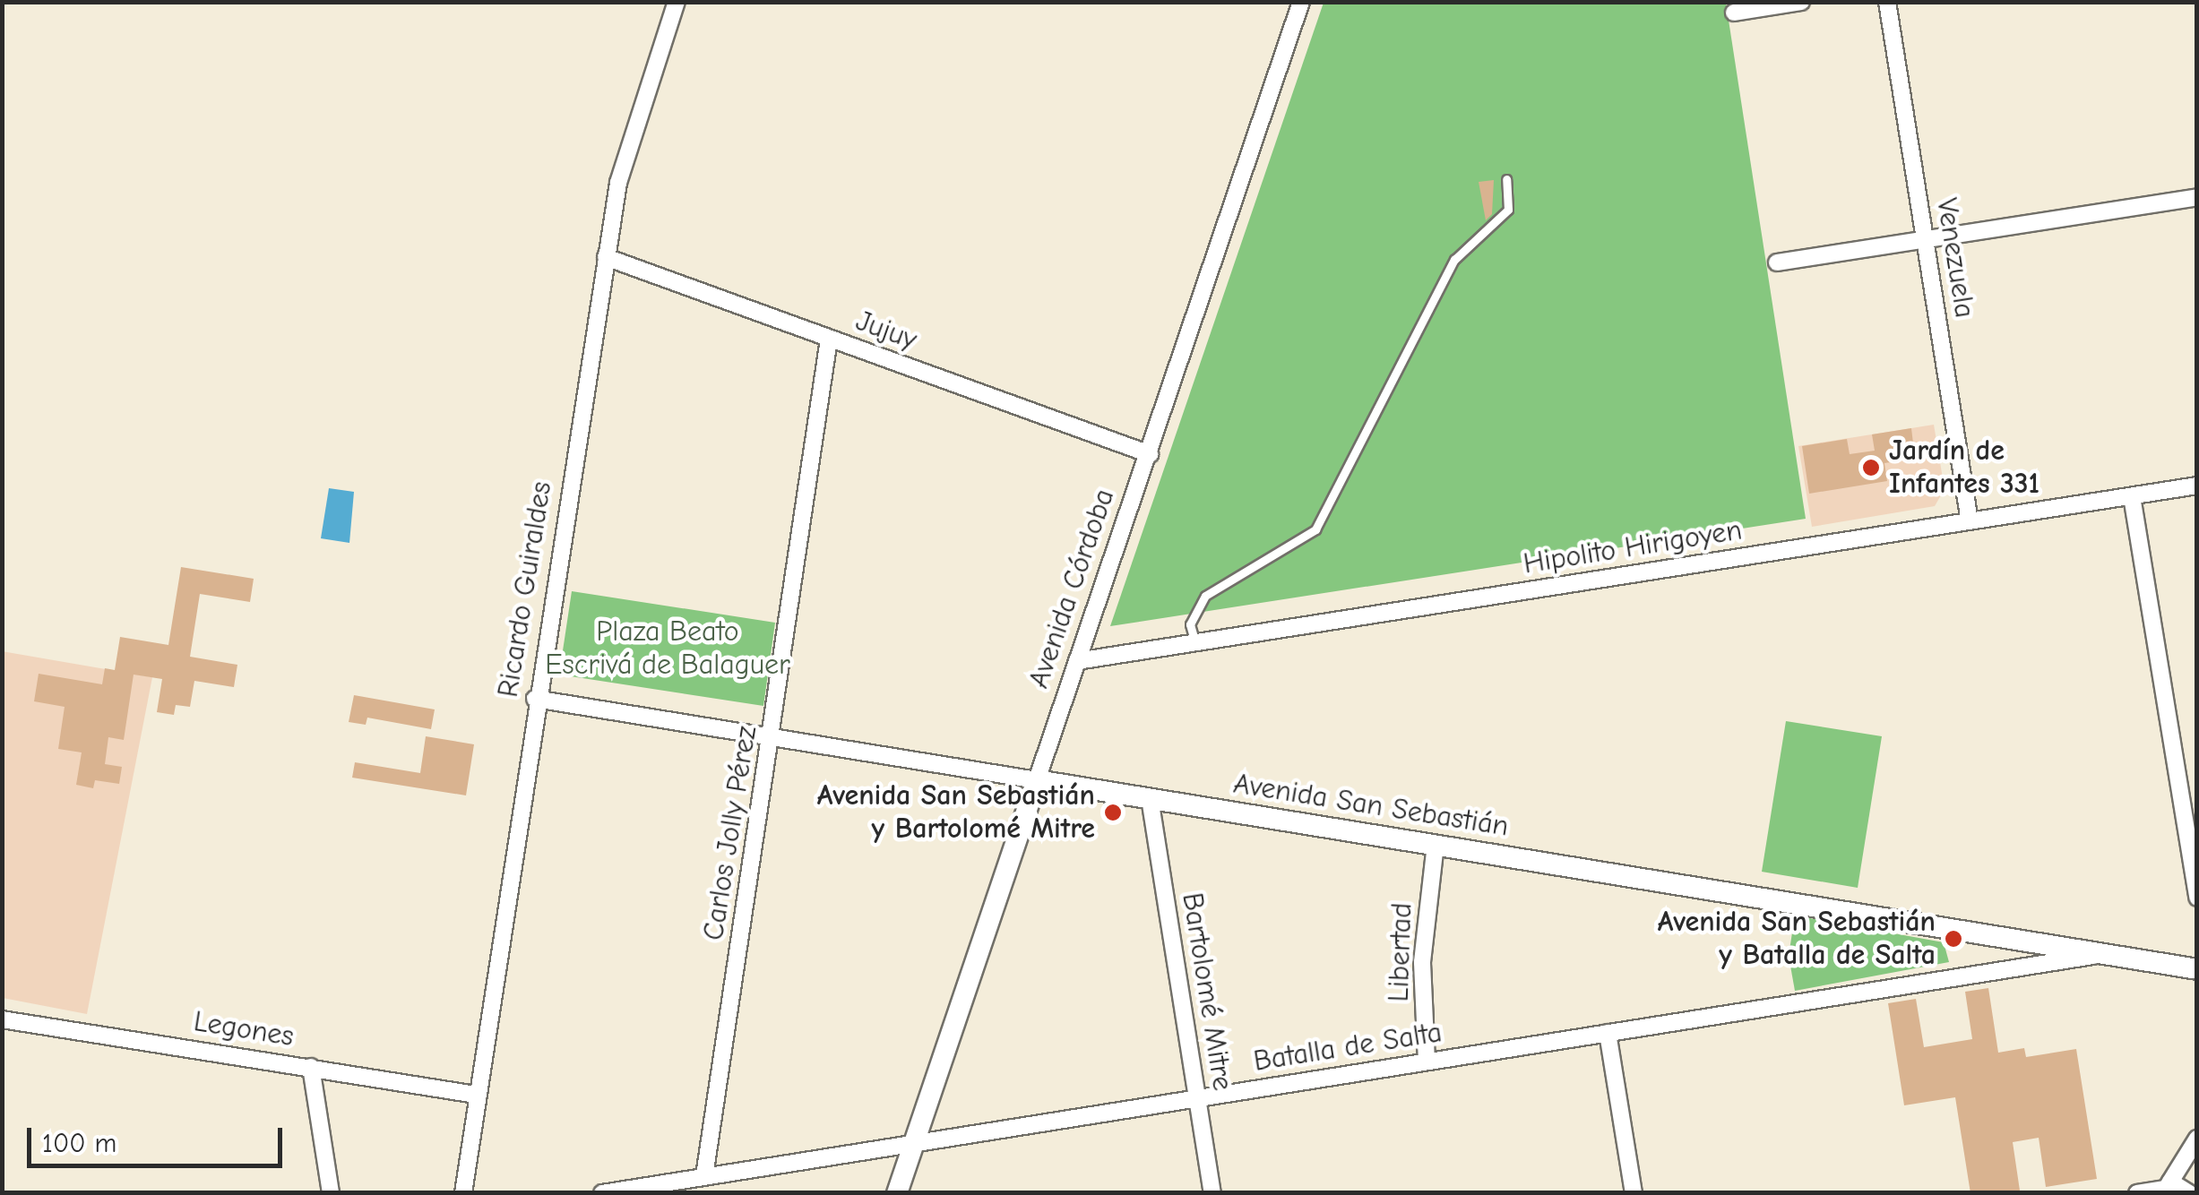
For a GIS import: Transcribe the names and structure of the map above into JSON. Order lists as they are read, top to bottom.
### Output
{
  "streets": {
    "street": [
      "Venezuela",
      "Jujuy",
      "Hipolito Hirigoyen",
      "Avenida Córdoba",
      "Ricardo Guiraldes",
      "Avenida San Sebastián",
      "Carlos Jolly Pérez",
      "Libertad",
      "Bartolomé Mitre",
      "Legones",
      "Batalla de Salta"
    ]
  },
  "crossings": [
    ["Venezuela", "Hipolito Hirigoyen"],
    ["Jujuy", "Avenida Córdoba"],
    ["Jujuy", "Ricardo Guiraldes"],
    ["Jujuy", "Carlos Jolly Pérez"],
    ["Hipolito Hirigoyen", "Avenida Córdoba"],
    ["Avenida Córdoba", "Avenida San Sebastián"],
    ["Avenida Córdoba", "Batalla de Salta"],
    ["Ricardo Guiraldes", "Avenida San Sebastián"],
    ["Ricardo Guiraldes", "Legones"],
    ["Avenida San Sebastián", "Carlos Jolly Pérez"],
    ["Avenida San Sebastián", "Libertad"],
    ["Avenida San Sebastián", "Bartolomé Mitre"],
    ["Avenida San Sebastián", "Batalla de Salta"],
    ["Carlos Jolly Pérez", "Batalla de Salta"],
    ["Libertad", "Batalla de Salta"],
    ["Bartolomé Mitre", "Batalla de Salta"]
  ],
  "parks": ["Plaza Beato Escrivá de Balaguer"],
  "places": ["Jardín de Infantes 331", "Avenida San Sebastián y Bartolomé Mitre", "Avenida San Sebastián y Batalla de Salta"],
  "scale_bar": "100 m"
}
